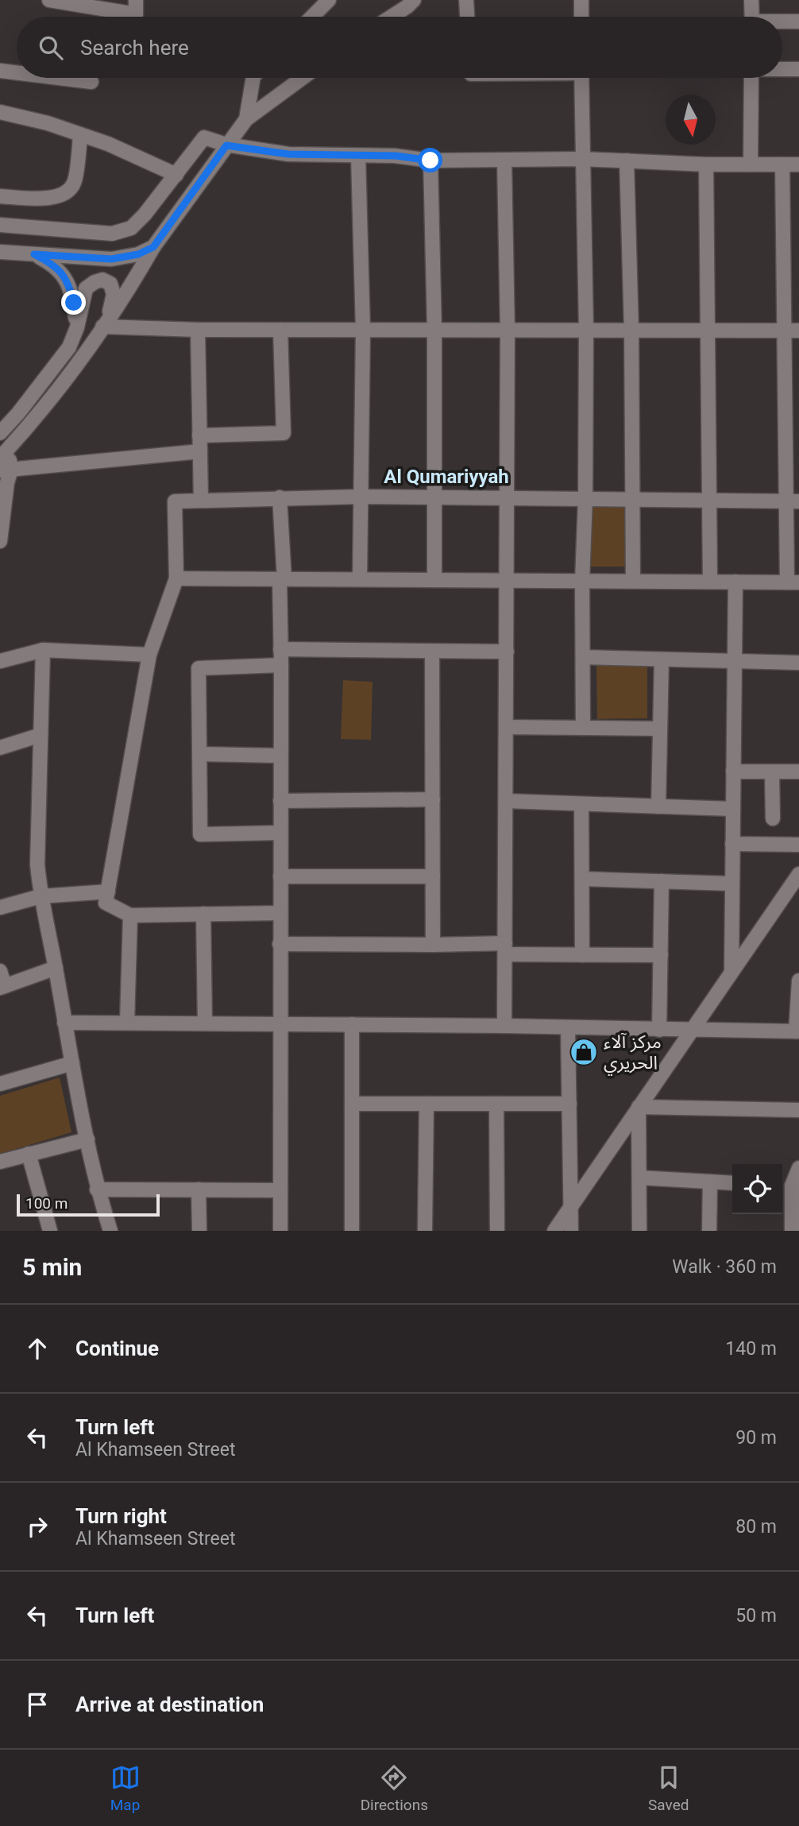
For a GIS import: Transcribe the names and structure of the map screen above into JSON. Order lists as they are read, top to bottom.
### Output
{
  "districts": ["Al Qumariyyah"],
  "places": {
    "shop": ["مركز آلاء الحريري"]
  },
  "scale_bar": "100 m",
  "north": "bottom",
  "page": {
    "search": "Search here",
    "scale": "100 m",
    "heading": ["5 min", "Walk · 360 m"],
    "list": [
      ["Continue", "140 m"],
      ["Turn left", "Al Khamseen Street", "90 m"],
      ["Turn right", "Al Khamseen Street", "80 m"],
      ["Turn left", "50 m"],
      "Arrive at destination"
    ],
    "nav": ["Map", "Directions", "Saved"]
  }
}
